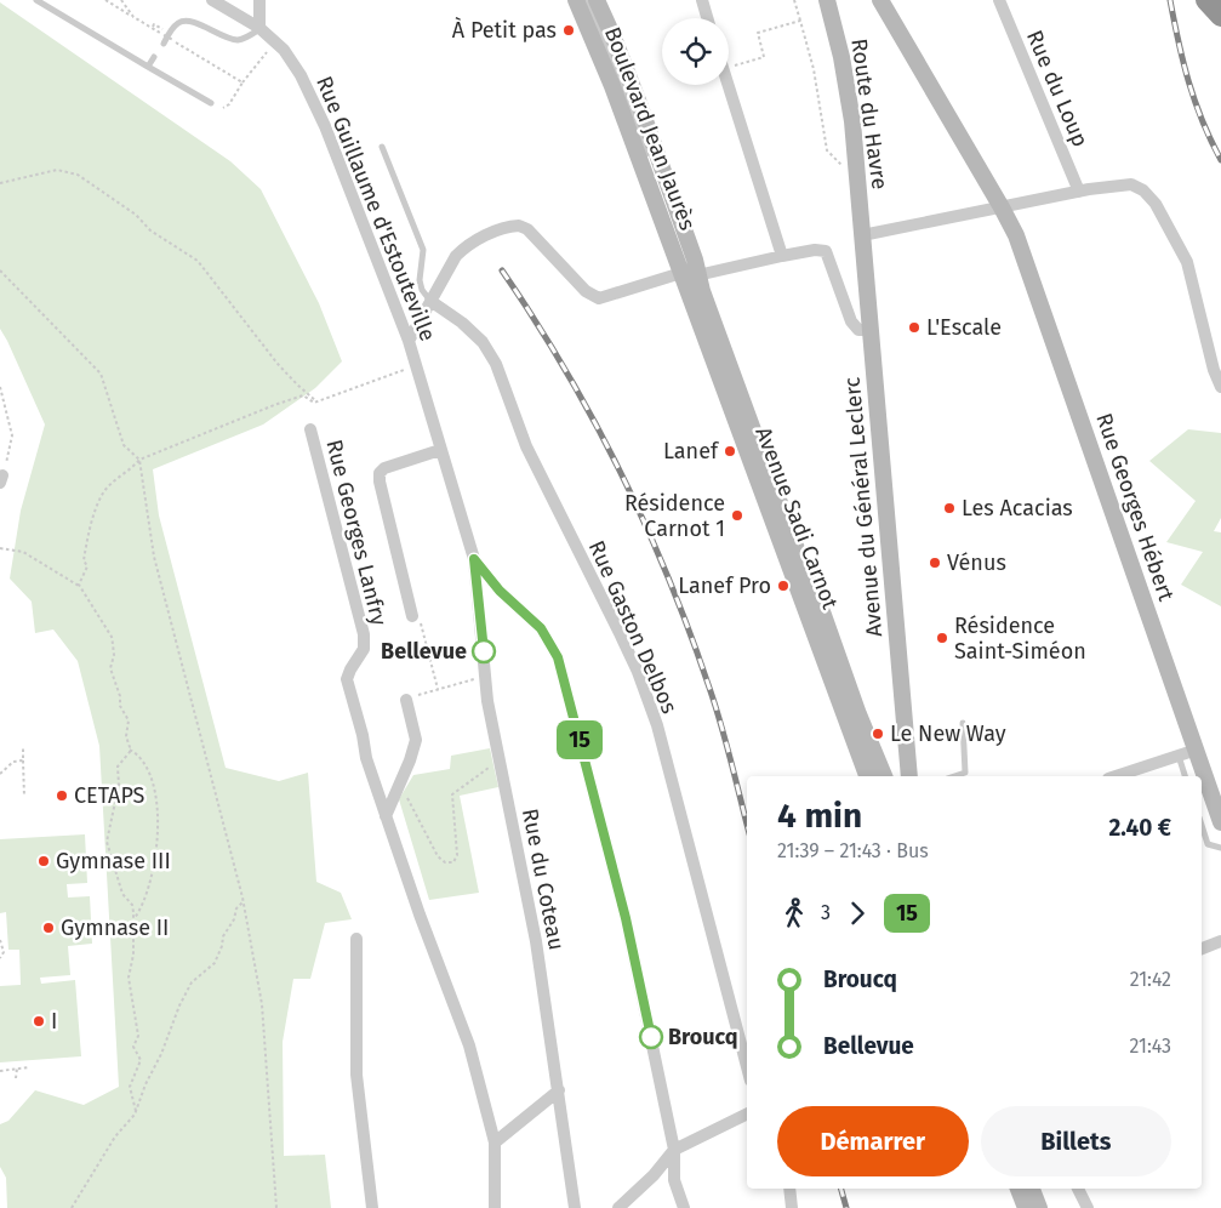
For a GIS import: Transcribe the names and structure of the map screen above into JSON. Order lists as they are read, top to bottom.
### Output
{
  "streets": {
    "main road": [
      "Route du Havre",
      "Boulevard Jean Jaurès",
      "Avenue du Général Leclerc",
      "Rue Georges Hébert",
      "Avenue Sadi Carnot"
    ],
    "street": [
      "Rue du Loup",
      "Rue Guillaume d'Estouteville",
      "Rue Georges Lanfry",
      "Rue Gaston Delbos",
      "Rue du Coteau"
    ]
  },
  "crossings": [
    ["Route du Havre", "Avenue du Général Leclerc"],
    ["Boulevard Jean Jaurès", "Avenue Sadi Carnot"],
    ["Rue Guillaume d'Estouteville", "Rue du Coteau"]
  ],
  "places": [
    "À Petit pas",
    "L'Escale",
    "Lanef",
    "Les Acacias",
    "Résidence Carnot 1",
    "Vénus",
    "Lanef Pro",
    "Résidence Saint-Siméon",
    "Bellevue",
    "Le New Way",
    "CETAPS",
    "Gymnase III",
    "Gymnase II",
    "I",
    "Broucq"
  ],
  "lines": ["bus line 15"],
  "page": {
    "on_map": "15",
    "heading": ["4 min", "21:39 – 21:43 · Bus", "2.40 €"],
    "legs": ["3", "15"],
    "list": [
      {
        "name": "Broucq",
        "value": "21:42"
      },
      {
        "name": "Bellevue",
        "value": "21:43"
      }
    ],
    "buttons": ["Démarrer", "Billets"]
  }
}
